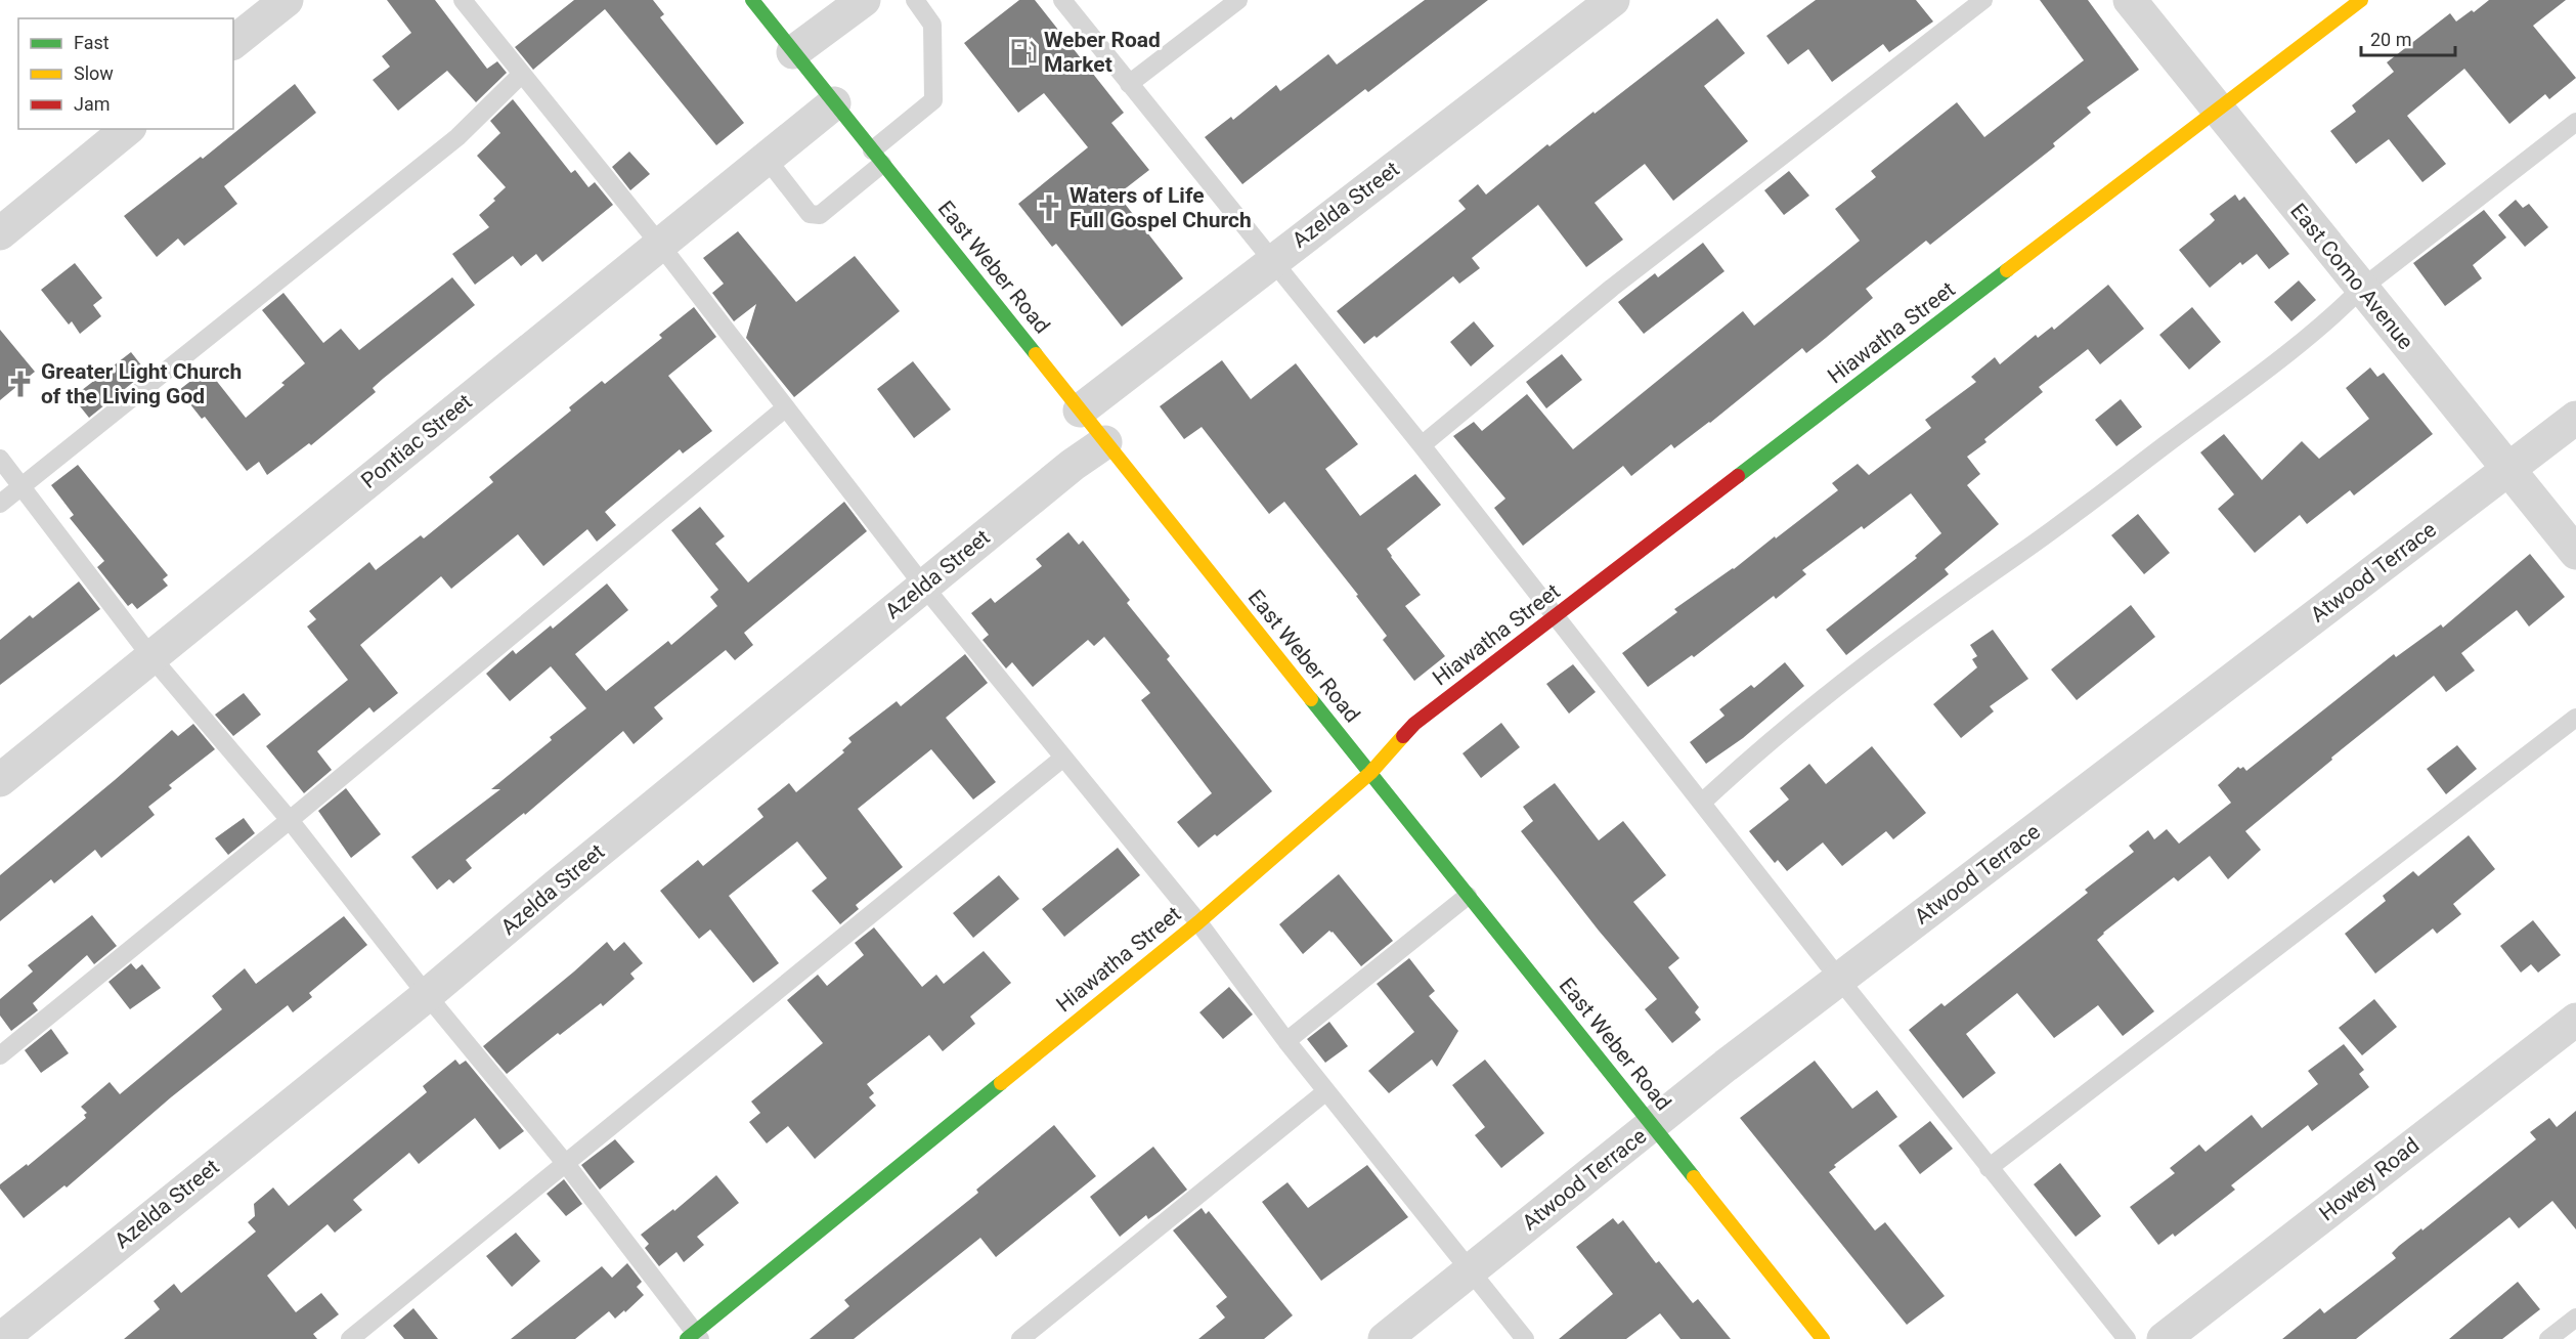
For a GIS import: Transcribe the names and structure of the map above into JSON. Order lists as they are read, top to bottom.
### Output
{
  "streets": {
    "street": [
      "Azelda Street",
      "East Weber Road",
      "East Como Avenue",
      "Hiawatha Street",
      "Pontiac Street",
      "Atwood Terrace",
      "Howey Road"
    ]
  },
  "crossings": [
    ["Azelda Street", "East Weber Road"],
    ["East Weber Road", "Hiawatha Street"],
    ["East Weber Road", "Pontiac Street"],
    ["East Weber Road", "Atwood Terrace"],
    ["East Como Avenue", "Hiawatha Street"],
    ["East Como Avenue", "Atwood Terrace"]
  ],
  "places": {
    "fuel station": ["Weber Road Market"],
    "church": ["Waters of Life Full Gospel Church", "Greater Light Church of the Living God"]
  },
  "legend": ["Fast", "Slow", "Jam"],
  "scale_bar": "20 m"
}
